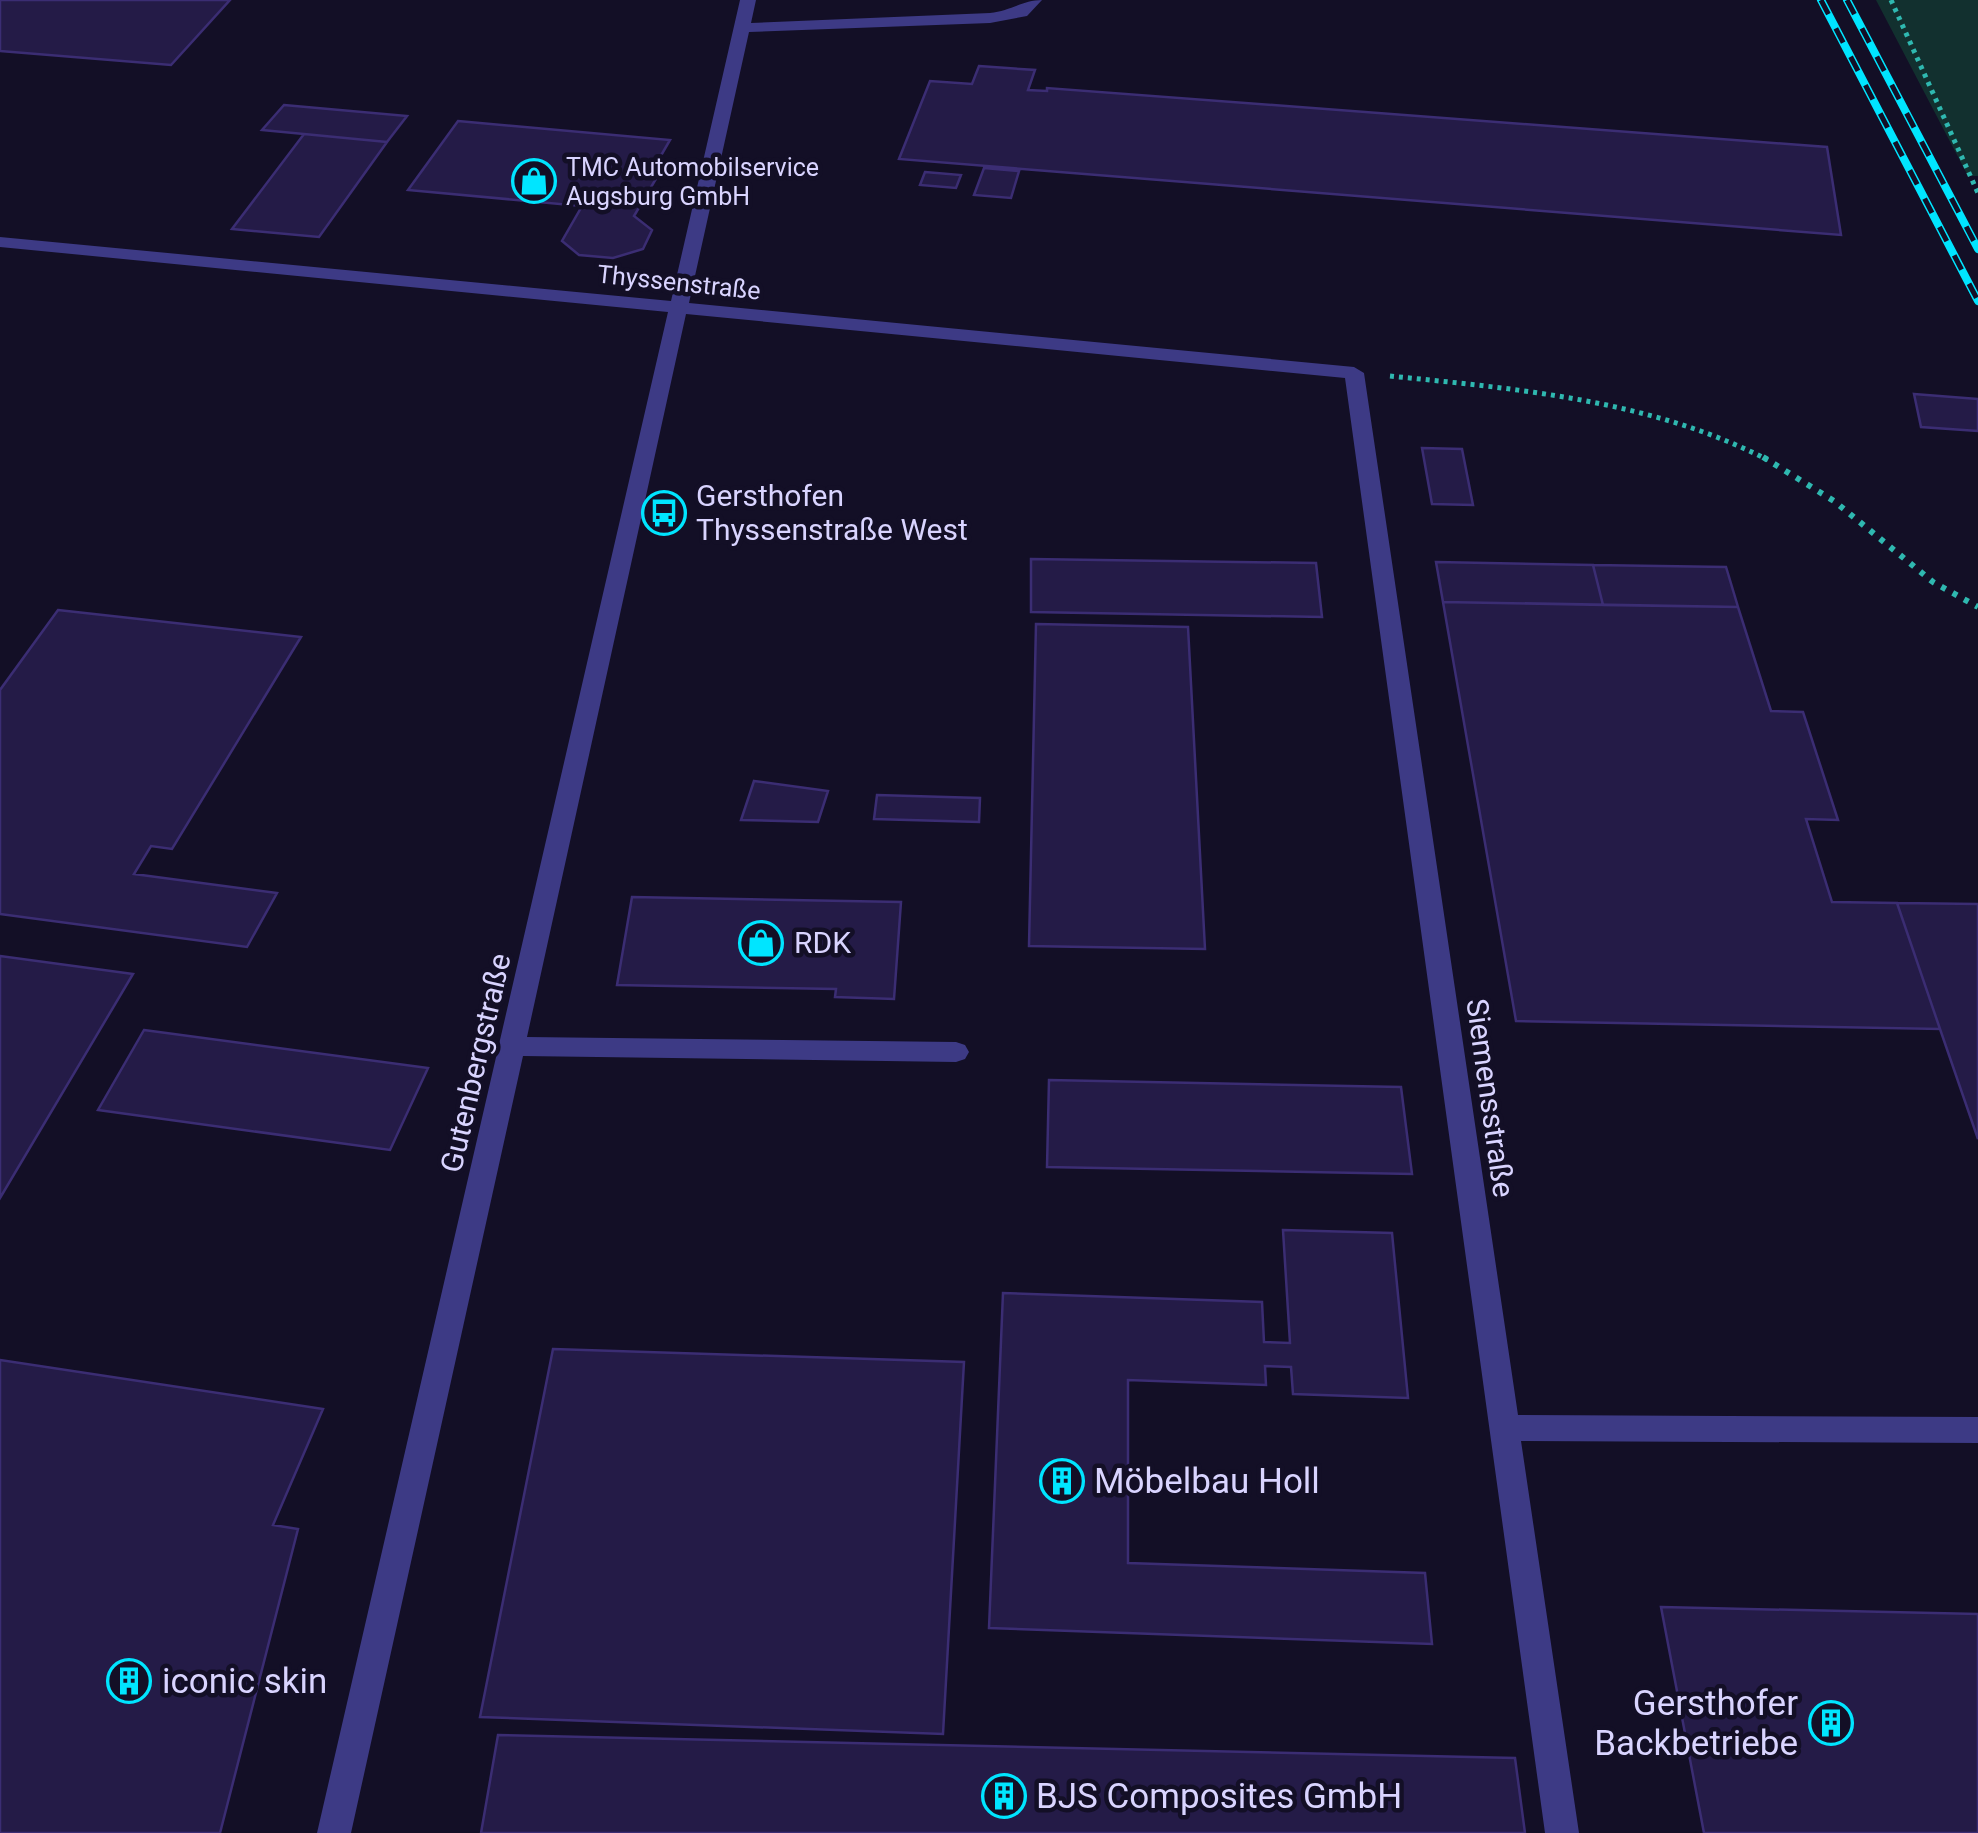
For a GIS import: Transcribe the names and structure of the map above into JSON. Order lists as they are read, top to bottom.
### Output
{
  "streets": {
    "street": ["Thyssenstraße", "Gutenbergstraße", "Siemensstraße"]
  },
  "crossings": [
    ["Thyssenstraße", "Gutenbergstraße"],
    ["Thyssenstraße", "Siemensstraße"]
  ],
  "places": {
    "shop": ["TMC Automobilservice Augsburg GmbH", "RDK"],
    "bus stop": ["Gersthofen Thyssenstraße West"],
    "building": [
      "Möbelbau Holl",
      "iconic skin",
      "Gersthofer Backbetriebe",
      "BJS Composites GmbH"
    ]
  }
}
